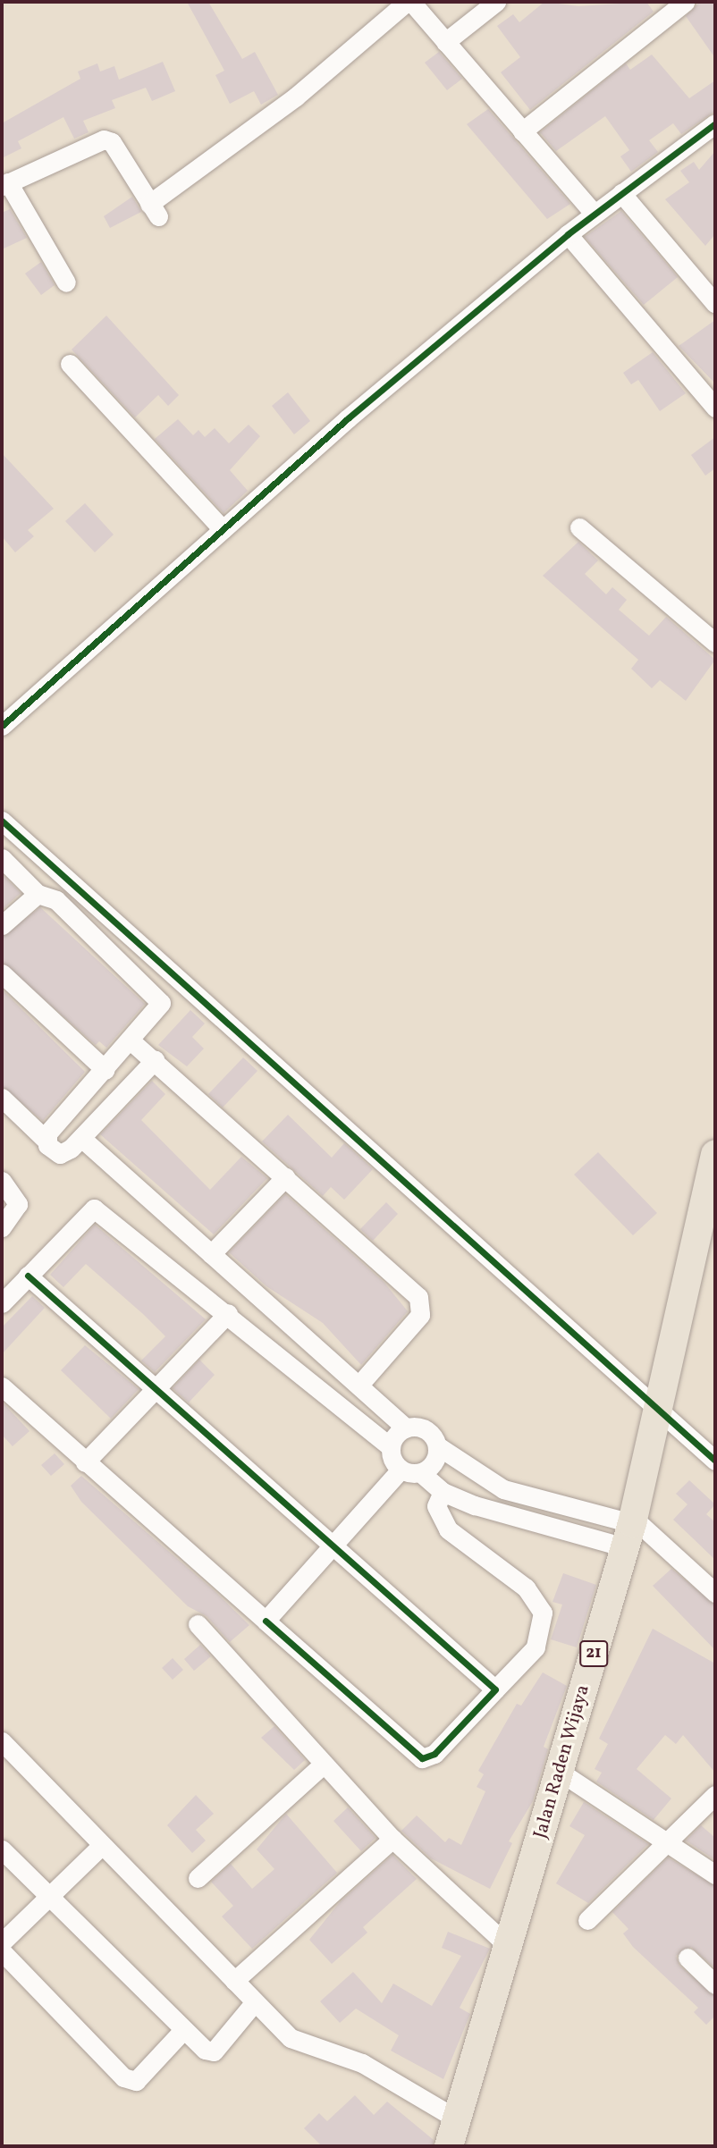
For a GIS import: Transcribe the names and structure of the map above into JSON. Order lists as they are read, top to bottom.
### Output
{
  "streets": {
    "highway": ["21", "Jalan Raden Wijaya"]
  }
}
